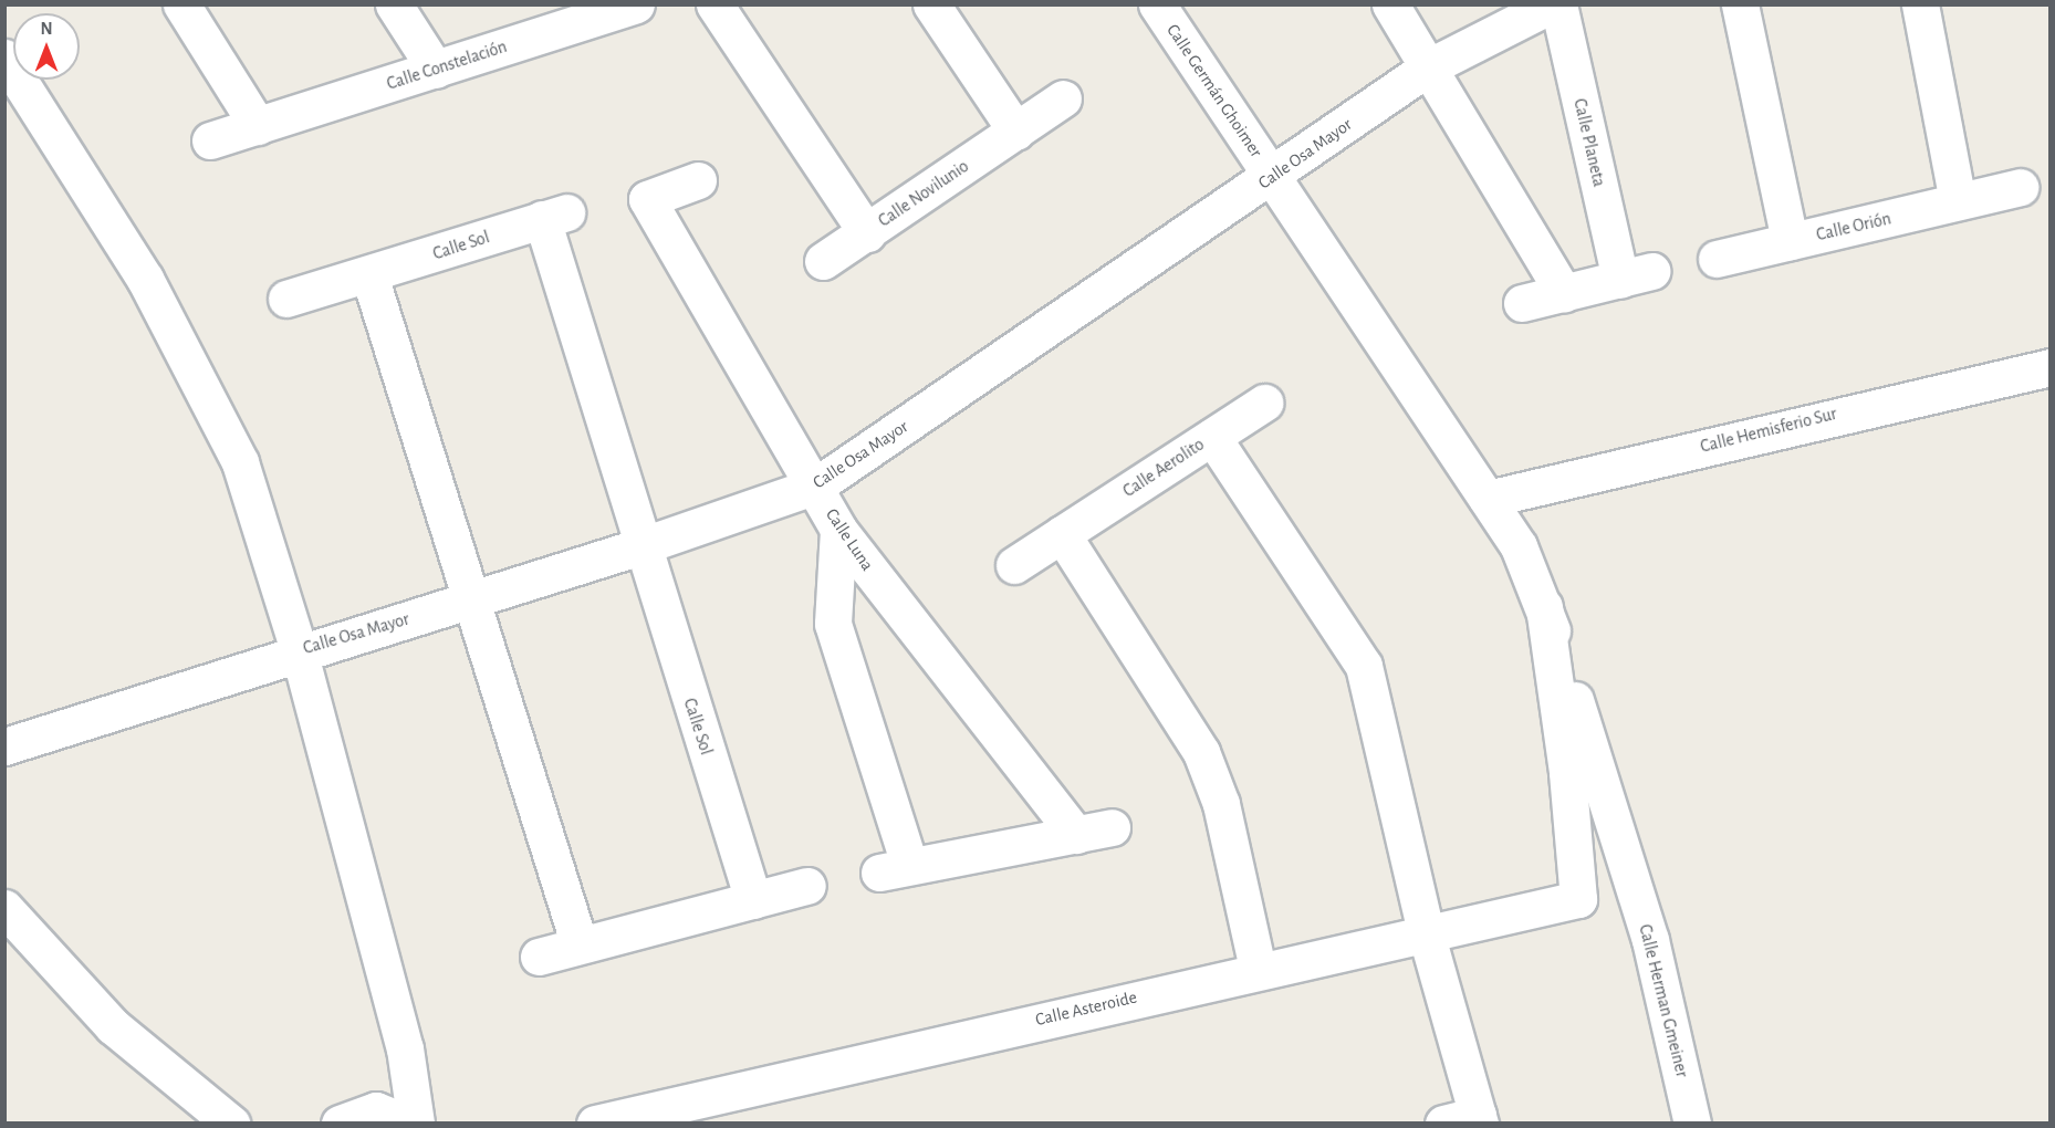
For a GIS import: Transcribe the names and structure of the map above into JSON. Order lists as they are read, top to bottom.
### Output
{
  "streets": {
    "street": [
      "Calle Constelación",
      "Calle Germán Ghoimer",
      "Calle Planeta",
      "Calle Osa Mayor",
      "Calle Novilunio",
      "Calle Orión",
      "Calle Sol",
      "Calle Hemisferio Sur",
      "Calle Aerolito",
      "Calle Luna",
      "Calle Herman Gmeiner",
      "Calle Asteroide"
    ]
  },
  "crossings": [
    ["Calle Germán Ghoimer", "Calle Osa Mayor"],
    ["Calle Osa Mayor", "Calle Sol"],
    ["Calle Osa Mayor", "Calle Luna"],
    ["Calle Aerolito", "Calle Asteroide"],
    ["Calle Herman Gmeiner", "Calle Asteroide"]
  ],
  "north": "top"
}
